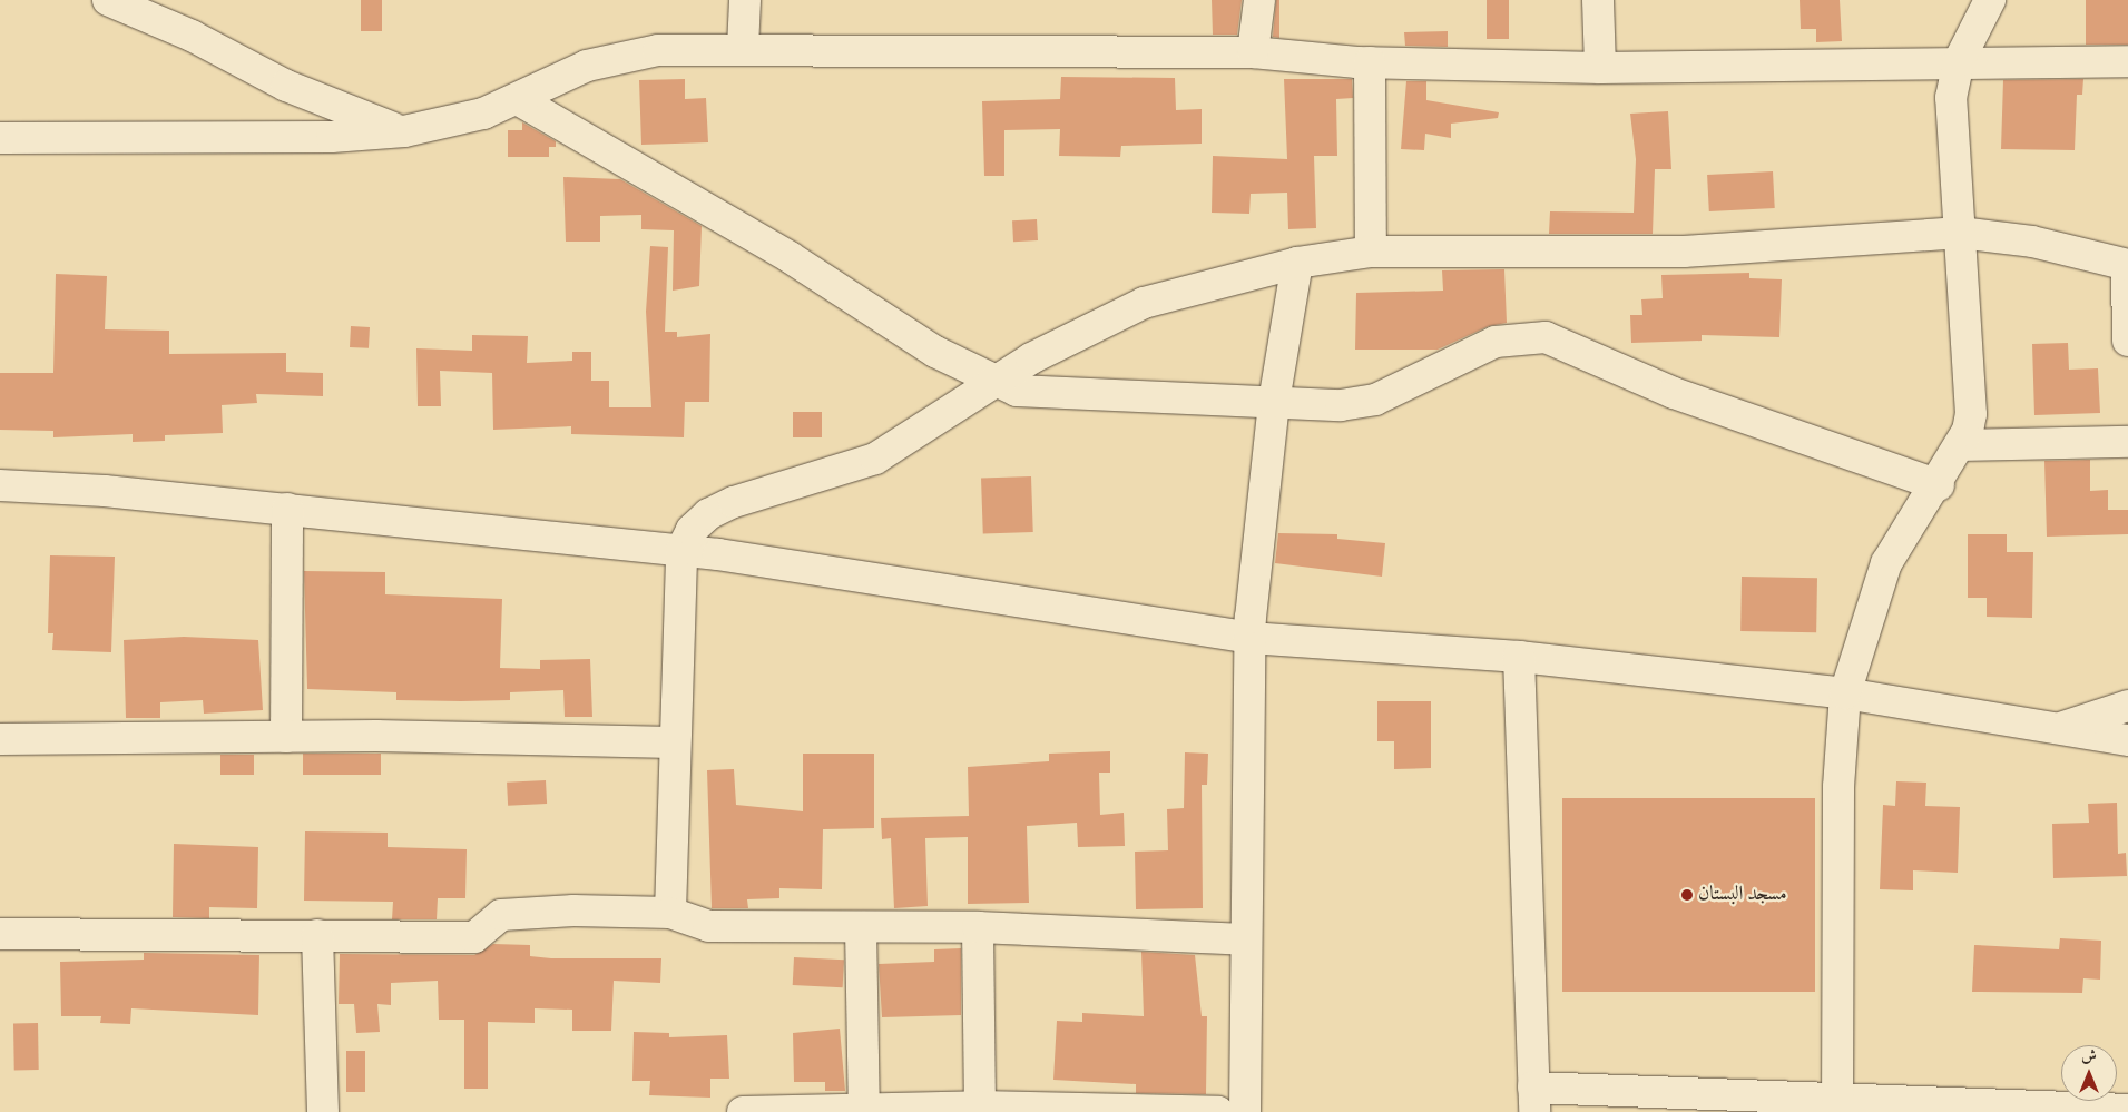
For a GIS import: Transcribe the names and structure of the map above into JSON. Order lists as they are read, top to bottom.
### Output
{
  "places": ["مسجد البستان"],
  "north": "top"
}
